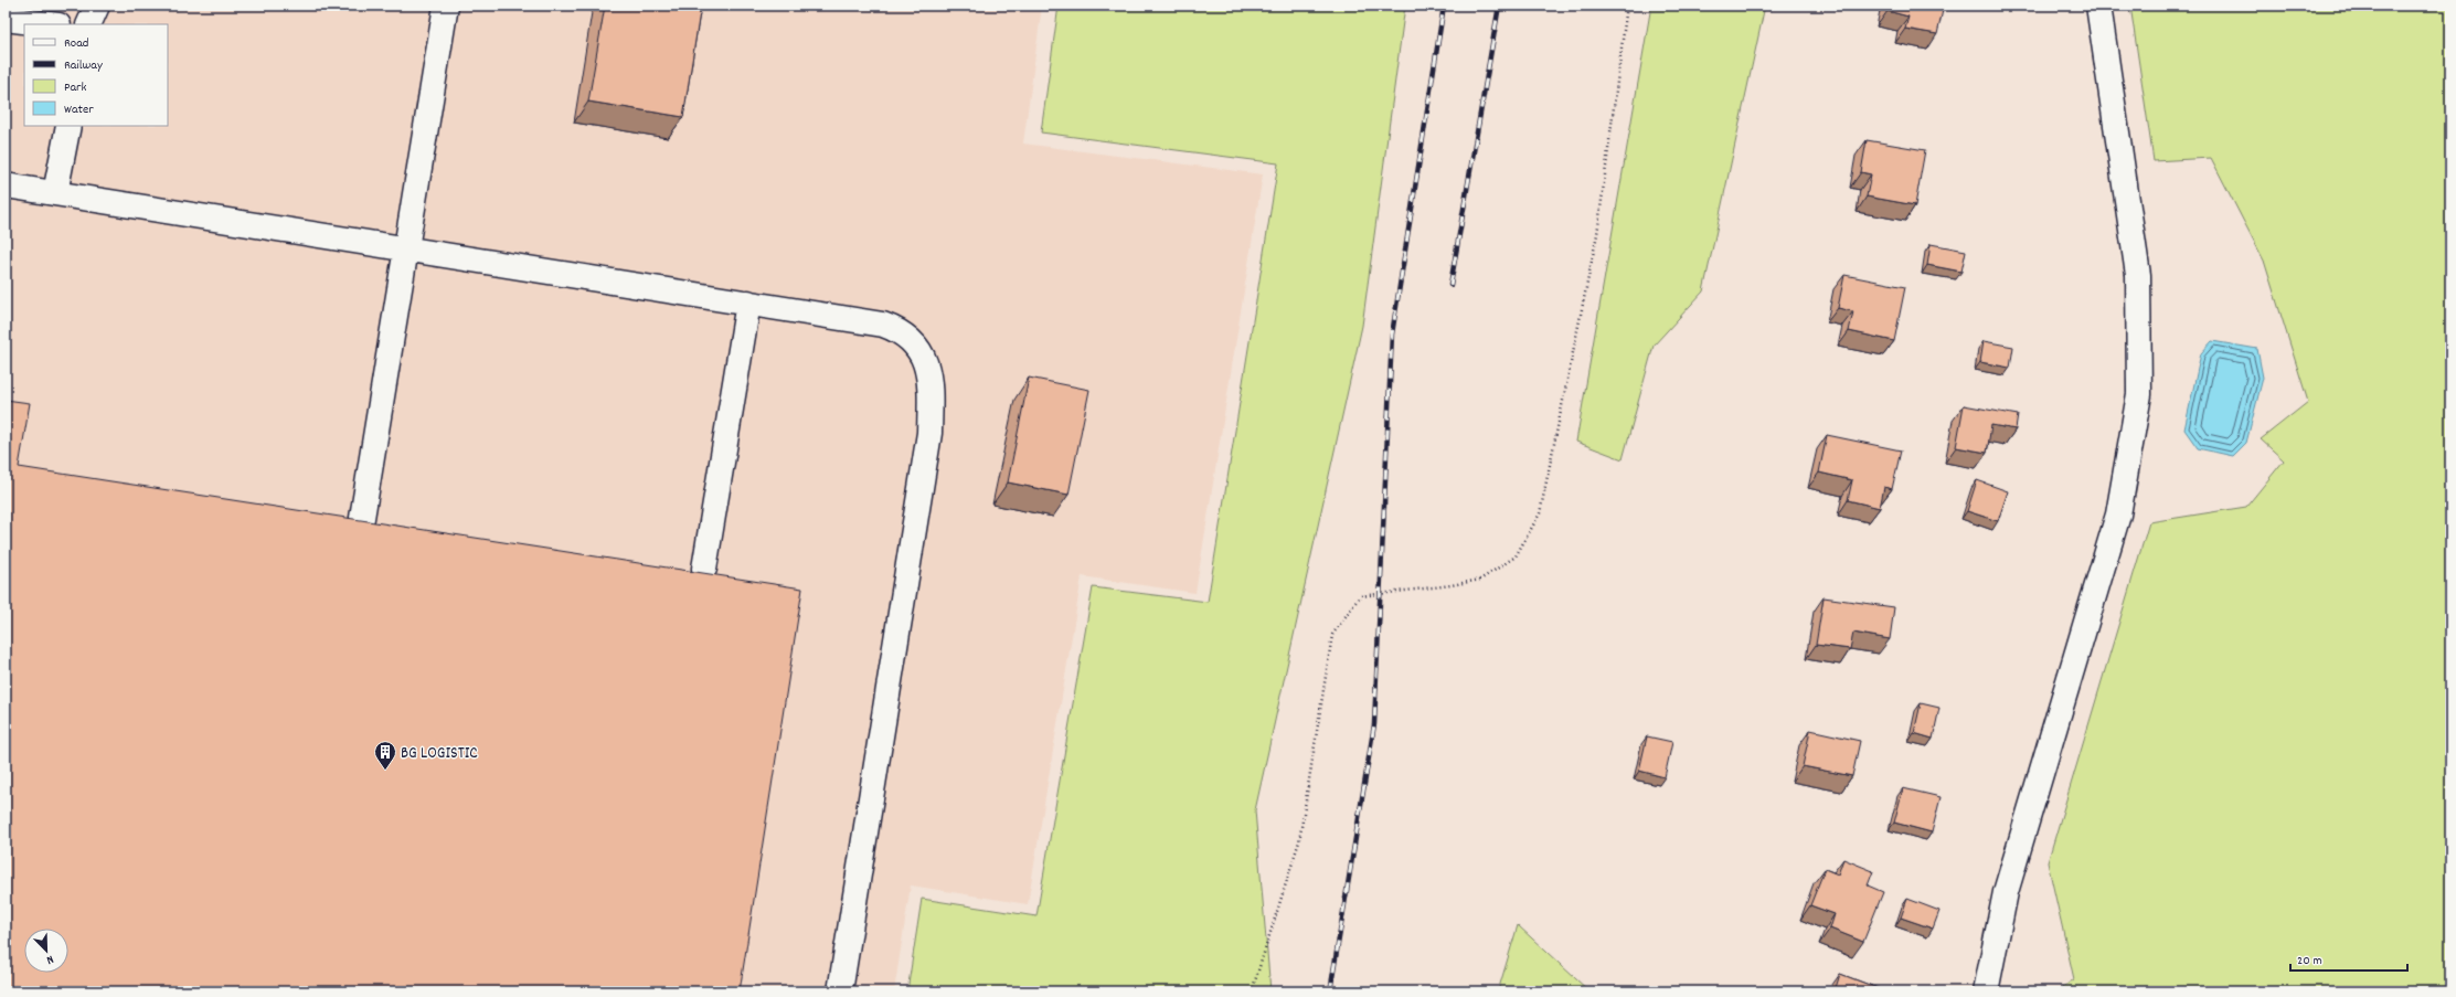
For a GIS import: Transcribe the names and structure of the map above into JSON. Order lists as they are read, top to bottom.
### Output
{
  "places": {
    "building": ["BG LOGISTIC"]
  },
  "legend": [
    "Road",
    "Railway",
    "Park",
    "Water"
  ],
  "scale_bar": "20 m",
  "north": "bottom right"
}
